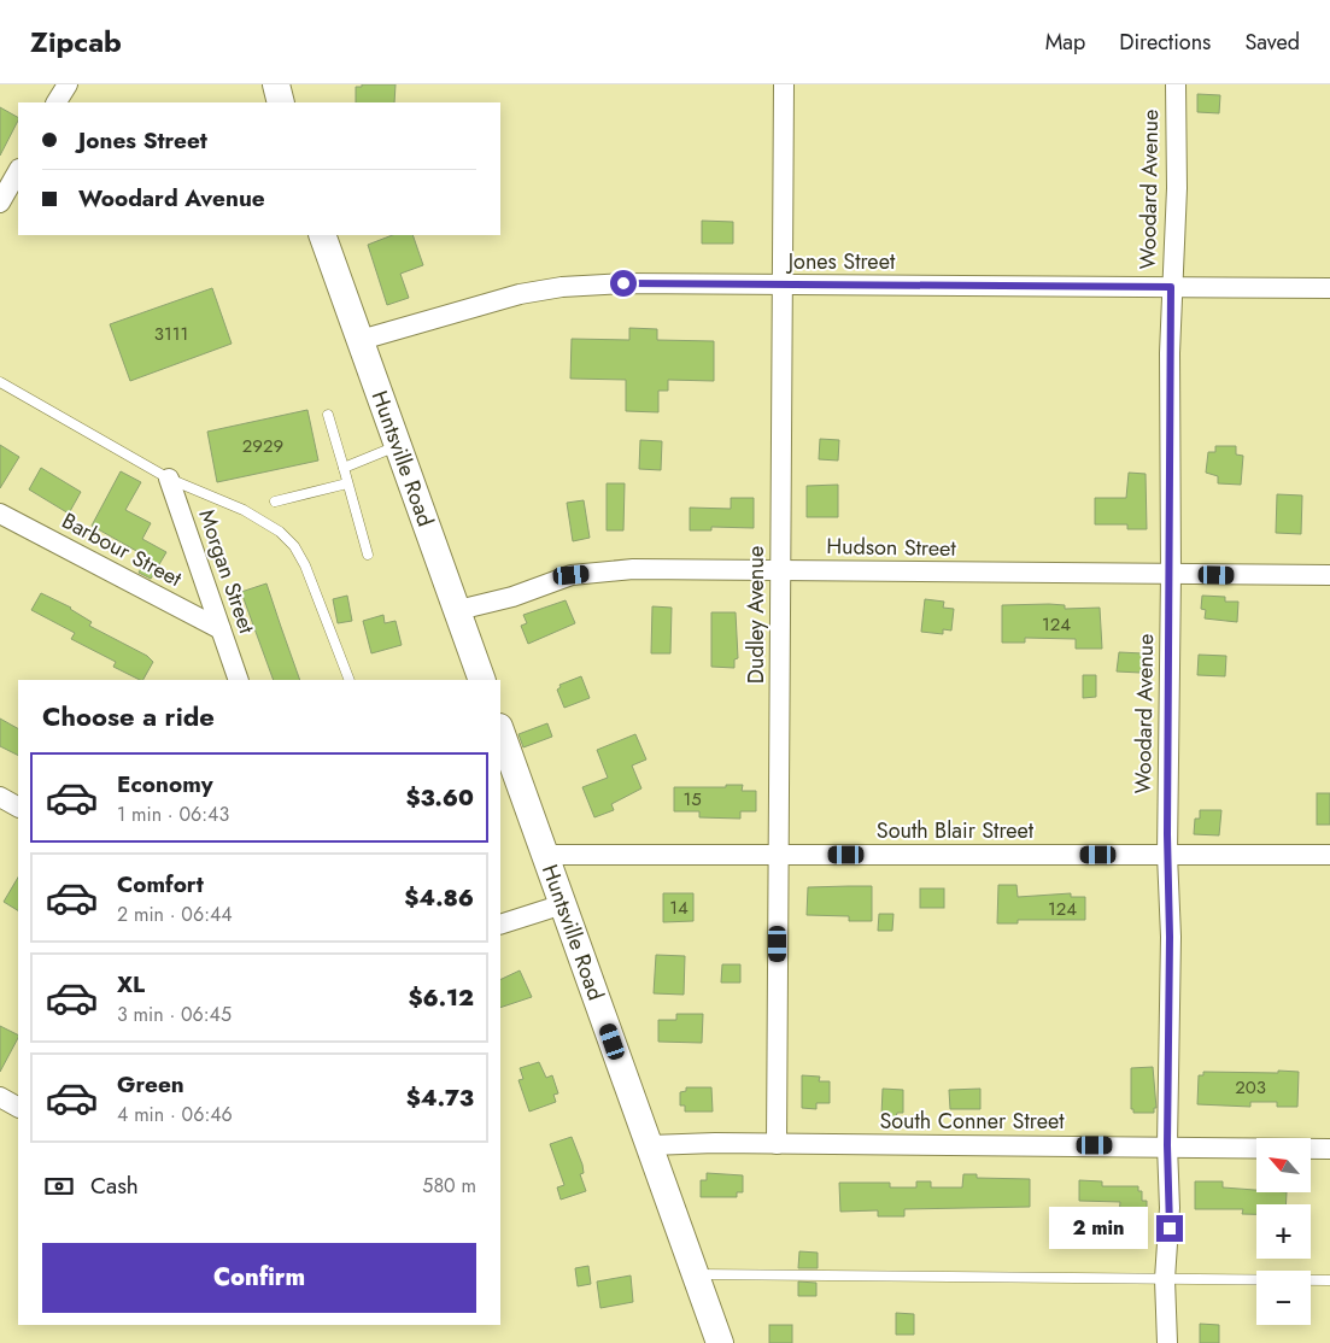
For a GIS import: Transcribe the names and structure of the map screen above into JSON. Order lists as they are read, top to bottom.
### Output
{
  "streets": {
    "main road": ["Huntsville Road"],
    "street": [
      "Woodard Avenue",
      "Jones Street",
      "Hudson Street",
      "Barbour Street",
      "Morgan Street",
      "Dudley Avenue",
      "South Blair Street",
      "South Conner Street"
    ]
  },
  "crossings": [
    ["Woodard Avenue", "Jones Street"],
    ["Woodard Avenue", "Hudson Street"],
    ["Woodard Avenue", "South Blair Street"],
    ["Woodard Avenue", "South Conner Street"],
    ["Jones Street", "Huntsville Road"],
    ["Jones Street", "Dudley Avenue"],
    ["Huntsville Road", "Hudson Street"],
    ["Huntsville Road", "South Blair Street"],
    ["Huntsville Road", "South Conner Street"],
    ["Hudson Street", "Dudley Avenue"],
    ["Barbour Street", "Morgan Street"],
    ["Dudley Avenue", "South Blair Street"],
    ["Dudley Avenue", "South Conner Street"]
  ],
  "house_numbers": [
    "3111",
    "2929",
    "124",
    "15",
    "14",
    "124",
    "203"
  ],
  "north": "top left",
  "page": {
    "header": "Zipcab",
    "nav": ["Map", "Directions", "Saved"],
    "banner": ["Jones Street", "Woodard Avenue"],
    "heading": "Choose a ride",
    "list": [
      {
        "name": "Economy",
        "note": "1 min · 06:43",
        "value": "$3.60"
      },
      {
        "name": "Comfort",
        "note": "2 min · 06:44",
        "value": "$4.86"
      },
      {
        "name": "XL",
        "note": "3 min · 06:45",
        "value": "$6.12"
      },
      {
        "name": "Green",
        "note": "4 min · 06:46",
        "value": "$4.73"
      }
    ],
    "map_buttons": ["+", "−"],
    "pay": ["Cash", "580 m"],
    "bubble": "2 min",
    "buttons": "Confirm"
  }
}
